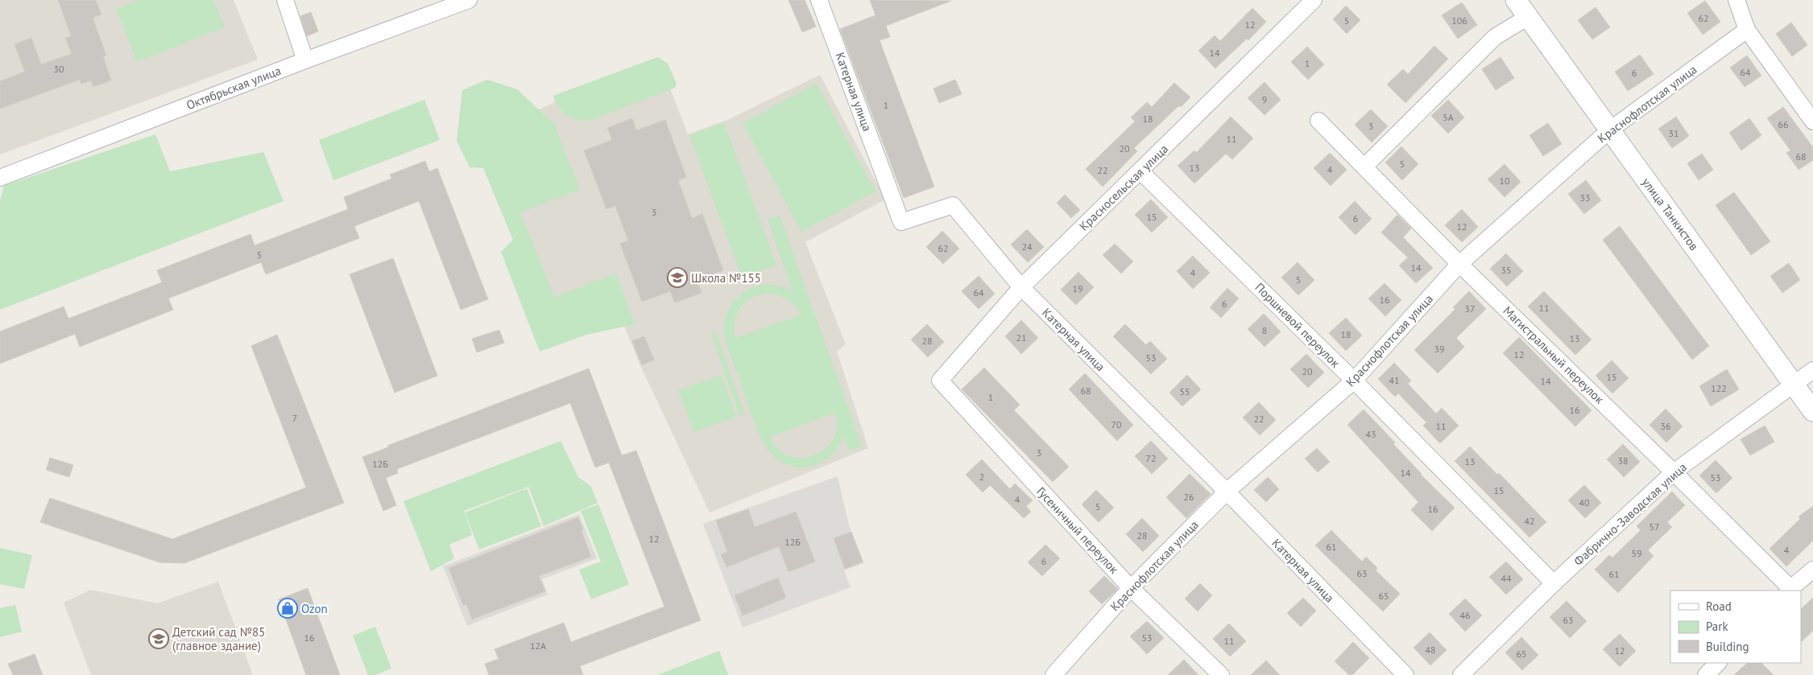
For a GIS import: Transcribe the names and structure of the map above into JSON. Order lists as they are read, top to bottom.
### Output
{
  "streets": {
    "street": [
      "Октябрьская улица",
      "Катерная улица",
      "Краснофлотская улица",
      "Красносельская улица",
      "улица Танкистов",
      "Поршневой переулок",
      "Магистральный переулок",
      "Фабрично-Заводская улица",
      "Гусеничный переулок"
    ]
  },
  "crossings": [
    ["Катерная улица", "Краснофлотская улица"],
    ["Катерная улица", "Красносельская улица"],
    ["Краснофлотская улица", "улица Танкистов"],
    ["Краснофлотская улица", "Поршневой переулок"],
    ["Краснофлотская улица", "Магистральный переулок"],
    ["Краснофлотская улица", "Гусеничный переулок"],
    ["Красносельская улица", "Поршневой переулок"],
    ["Красносельская улица", "Гусеничный переулок"],
    ["улица Танкистов", "Фабрично-Заводская улица"],
    ["Поршневой переулок", "Фабрично-Заводская улица"],
    ["Магистральный переулок", "Фабрично-Заводская улица"]
  ],
  "places": {
    "school or university": ["Школа №155", "Детский сад №85 (главное здание)"],
    "shop": ["Ozon"]
  },
  "house_numbers": [
    "62",
    "5",
    "106",
    "12",
    "14",
    "1",
    "30",
    "64",
    "6",
    "9",
    "1",
    "5А",
    "18",
    "66",
    "3",
    "31",
    "11",
    "20",
    "68",
    "5",
    "13",
    "4",
    "22",
    "10",
    "33",
    "3",
    "15",
    "6",
    "12",
    "24",
    "62",
    "5",
    "14",
    "35",
    "4",
    "5",
    "19",
    "64",
    "16",
    "6",
    "11",
    "37",
    "8",
    "18",
    "21",
    "13",
    "28",
    "39",
    "12",
    "53",
    "20",
    "15",
    "41",
    "14",
    "122",
    "68",
    "55",
    "1",
    "16",
    "7",
    "22",
    "70",
    "11",
    "36",
    "43",
    "3",
    "72",
    "38",
    "13",
    "12Б",
    "14",
    "2",
    "53",
    "15",
    "26",
    "4",
    "40",
    "5",
    "16",
    "42",
    "57",
    "28",
    "12",
    "12Б",
    "61",
    "4",
    "59",
    "6",
    "63",
    "61",
    "44",
    "65",
    "46",
    "63",
    "16",
    "53",
    "11",
    "12А",
    "48",
    "12",
    "65"
  ],
  "legend": ["Road", "Park", "Building"]
}
